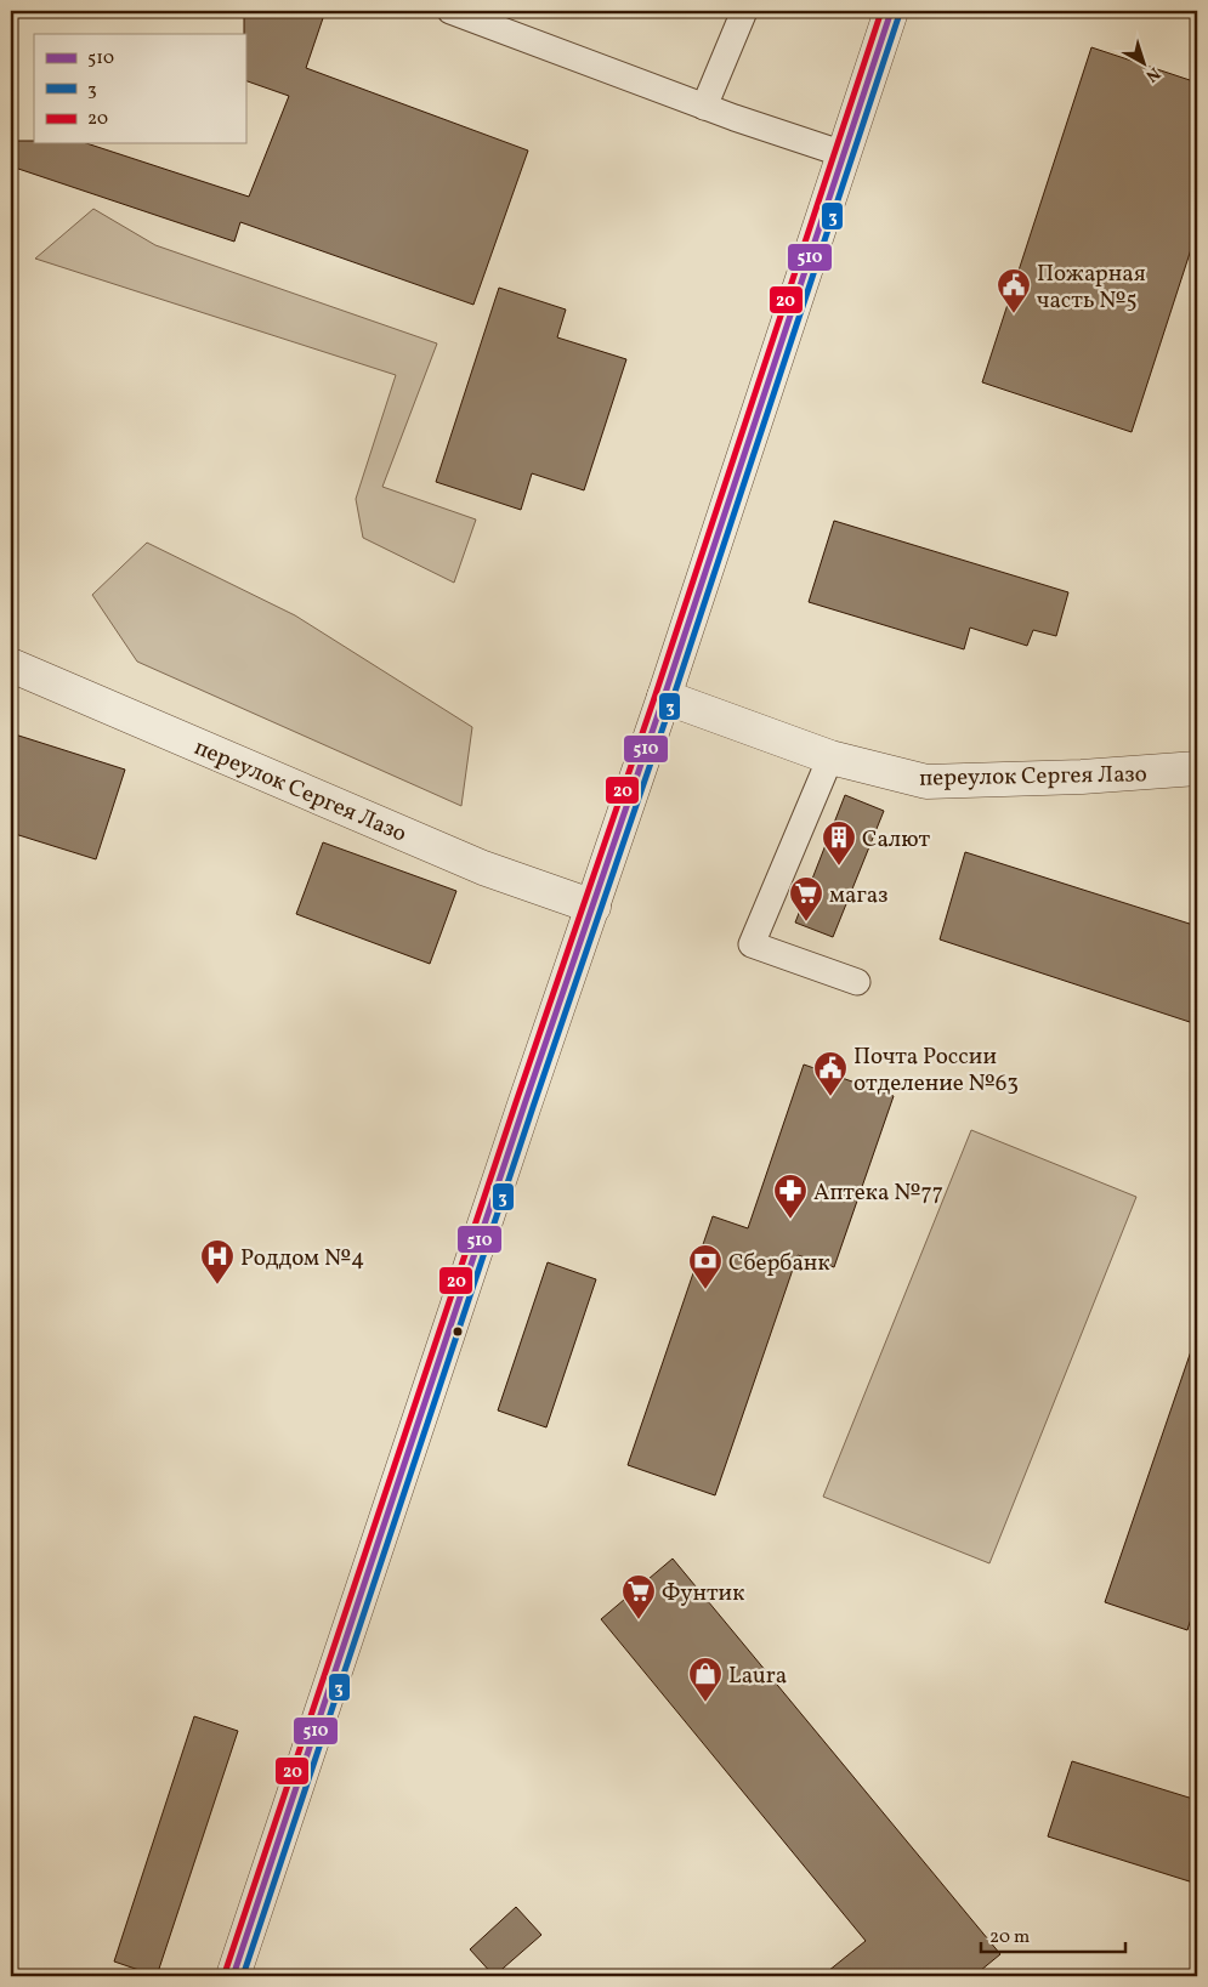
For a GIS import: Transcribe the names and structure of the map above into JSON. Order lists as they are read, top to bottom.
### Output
{
  "streets": {
    "street": ["переулок Сергея Лазо"]
  },
  "places": {
    "public building": ["Пожарная часть №5", "Почта России отделение №63"],
    "building": ["Салют"],
    "supermarket": ["магаз", "Фунтик"],
    "pharmacy": ["Аптека №77"],
    "hospital": ["Роддом №4"],
    "bank": ["Сбербанк"],
    "shop": ["Laura"]
  },
  "lines": ["transit line 510", "transit line 20", "transit line 3"],
  "legend": ["510", "3", "20"],
  "scale_bar": "20 m",
  "north": "bottom right"
}
